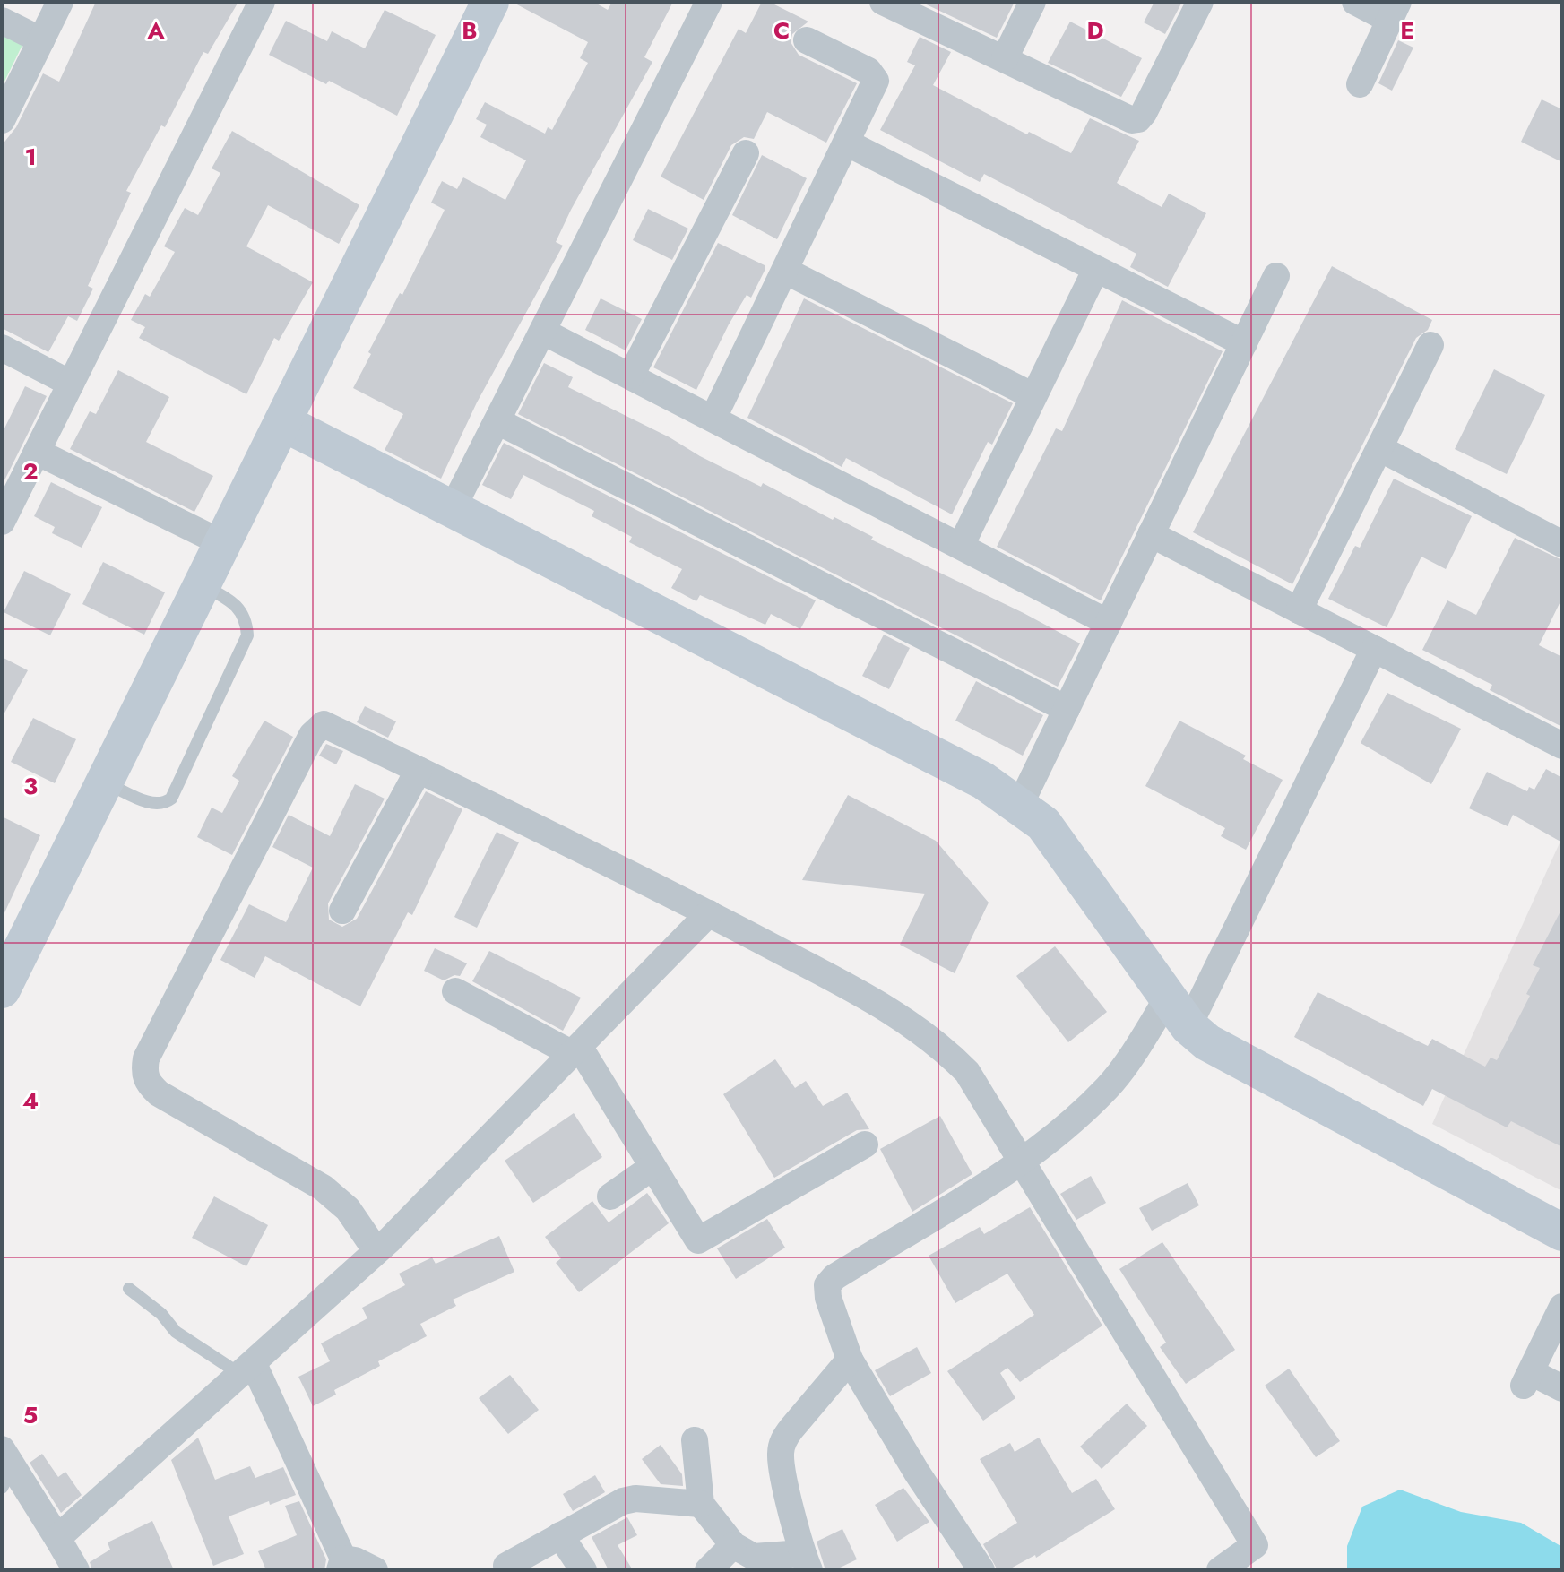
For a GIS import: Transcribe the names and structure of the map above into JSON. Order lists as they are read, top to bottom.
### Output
{
  "grid": {
    "columns": [
      "A",
      "B",
      "C",
      "D",
      "E"
    ],
    "rows": [
      "1",
      "2",
      "3",
      "4",
      "5"
    ]
  }
}
